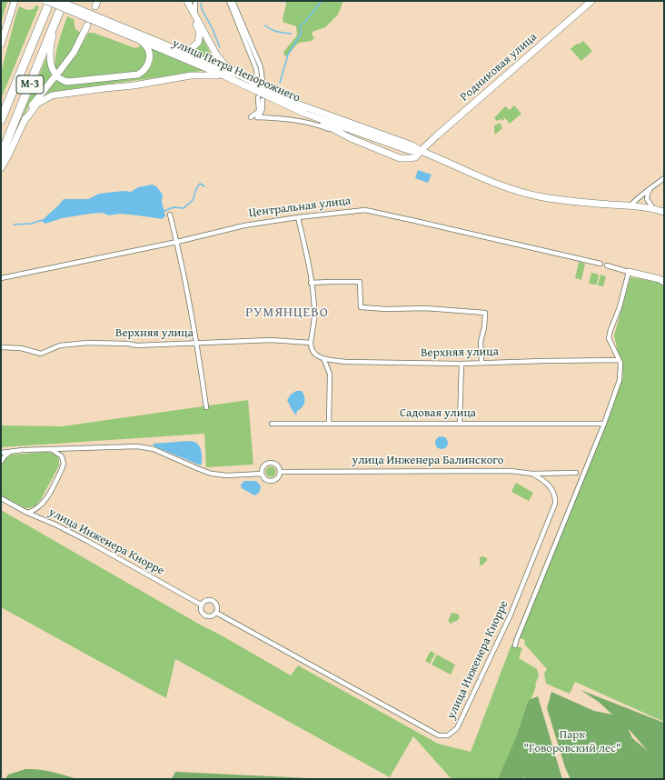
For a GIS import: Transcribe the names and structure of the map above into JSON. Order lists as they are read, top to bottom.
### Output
{
  "streets": {
    "highway": ["М-3"],
    "main road": ["Родниковая улица", "улица Петра Непорожнего"],
    "street": [
      "Центральная улица",
      "Верхняя улица",
      "Садовая улица",
      "улица Инженера Балинского",
      "улица Инженера Кнорре"
    ]
  },
  "crossings": [
    ["Родниковая улица", "улица Петра Непорожнего"],
    ["улица Инженера Балинского", "улица Инженера Кнорре"]
  ],
  "districts": ["РУМЯНЦЕВО"],
  "parks": ["Парк \"Говоровский лес\""]
}
